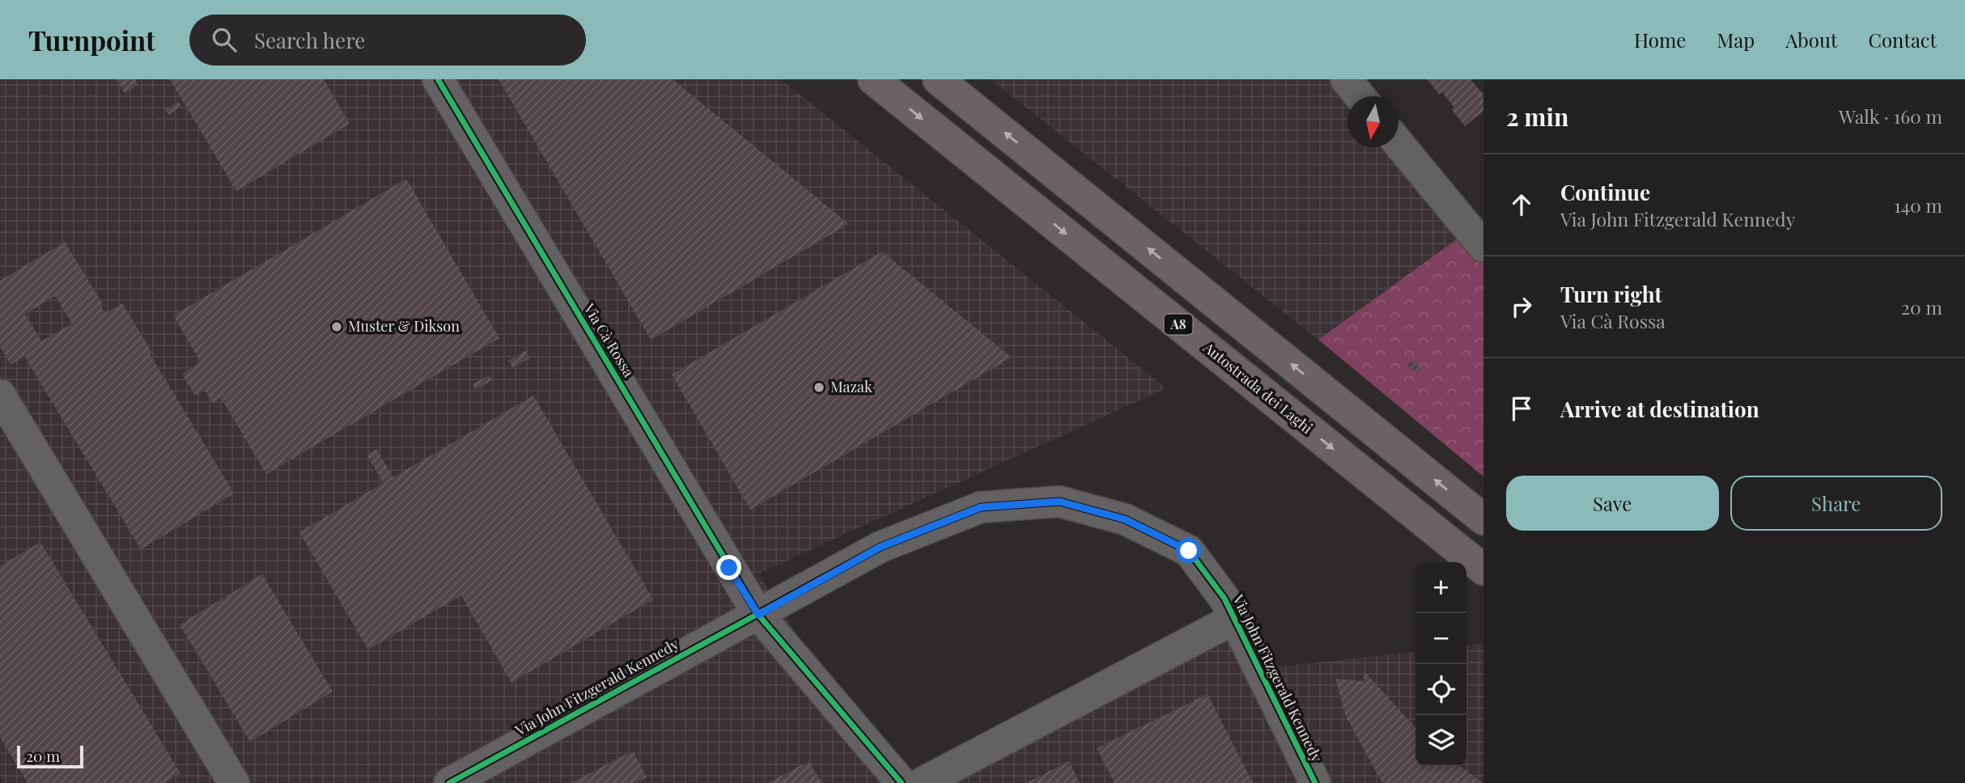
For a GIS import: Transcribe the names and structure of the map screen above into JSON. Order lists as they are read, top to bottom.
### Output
{
  "streets": {
    "highway": ["A8", "Autostrada dei Laghi"],
    "street": ["Via Cà Rossa", "Via John Fitzgerald Kennedy"]
  },
  "crossings": [
    ["Via Cà Rossa", "Via John Fitzgerald Kennedy"]
  ],
  "places": ["Muster & Dikson", "Mazak"],
  "scale_bar": "20 m",
  "north": "bottom",
  "page": {
    "header": "Turnpoint",
    "search": "Search here",
    "nav": [
      "Home",
      "Map",
      "About",
      "Contact"
    ],
    "heading": ["2 min", "Walk · 160 m"],
    "list": [
      ["Continue", "Via John Fitzgerald Kennedy", "140 m"],
      ["Turn right", "Via Cà Rossa", "20 m"],
      "Arrive at destination"
    ],
    "buttons": ["Save", "Share"],
    "map_buttons": ["+", "−"],
    "scale": "20 m"
  }
}
